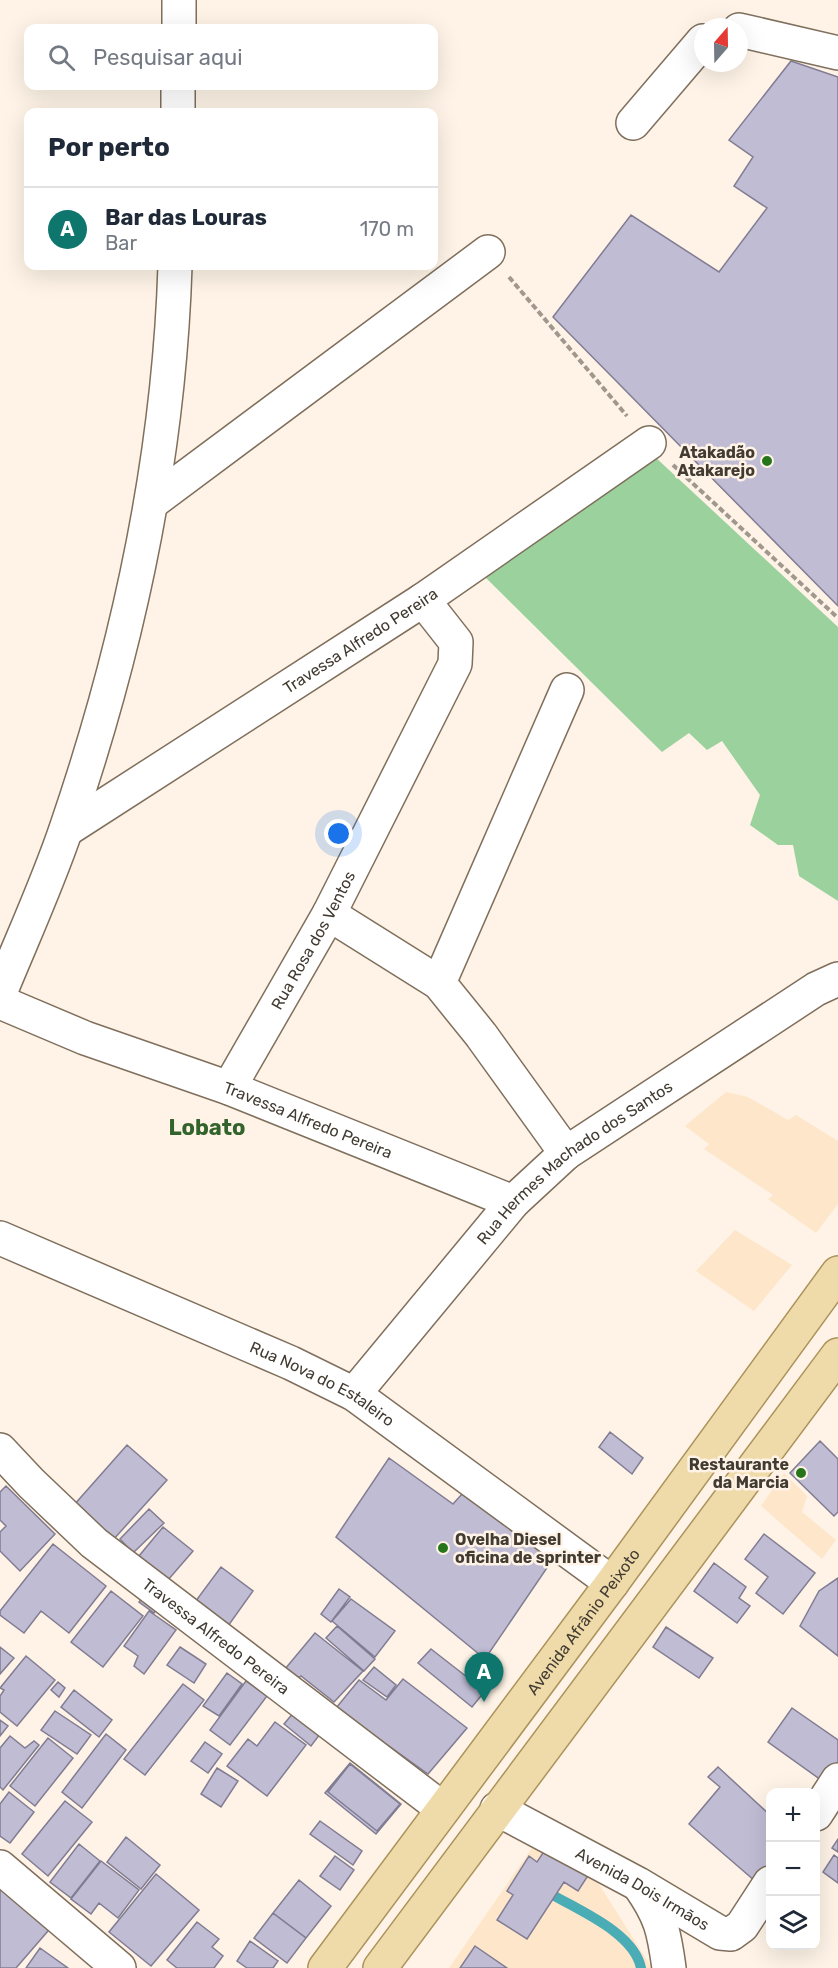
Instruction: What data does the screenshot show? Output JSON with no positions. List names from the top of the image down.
{
  "streets": {
    "main road": ["Avenida Afrânio Peixoto"],
    "street": [
      "Travessa Alfredo Pereira",
      "Rua Rosa dos Ventos",
      "Rua Hermes Machado dos Santos",
      "Rua Nova do Estaleiro",
      "Avenida Dois Irmãos"
    ]
  },
  "crossings": [
    ["Travessa Alfredo Pereira", "Rua Rosa dos Ventos"],
    ["Travessa Alfredo Pereira", "Rua Hermes Machado dos Santos"],
    ["Travessa Alfredo Pereira", "Avenida Afrânio Peixoto"],
    ["Rua Hermes Machado dos Santos", "Rua Nova do Estaleiro"],
    ["Rua Nova do Estaleiro", "Avenida Afrânio Peixoto"]
  ],
  "districts": ["Lobato"],
  "places": ["Atakadão Atakarejo", "Restaurante da Marcia", "Ovelha Diesel oficina de sprinter"],
  "north": "top",
  "page": {
    "search": "Pesquisar aqui",
    "heading": "Por perto",
    "list": [
      {
        "mark": "A",
        "name": "Bar das Louras",
        "note": "Bar",
        "value": "170 m"
      }
    ],
    "pins": "A",
    "map_buttons": ["+", "−"]
  }
}
